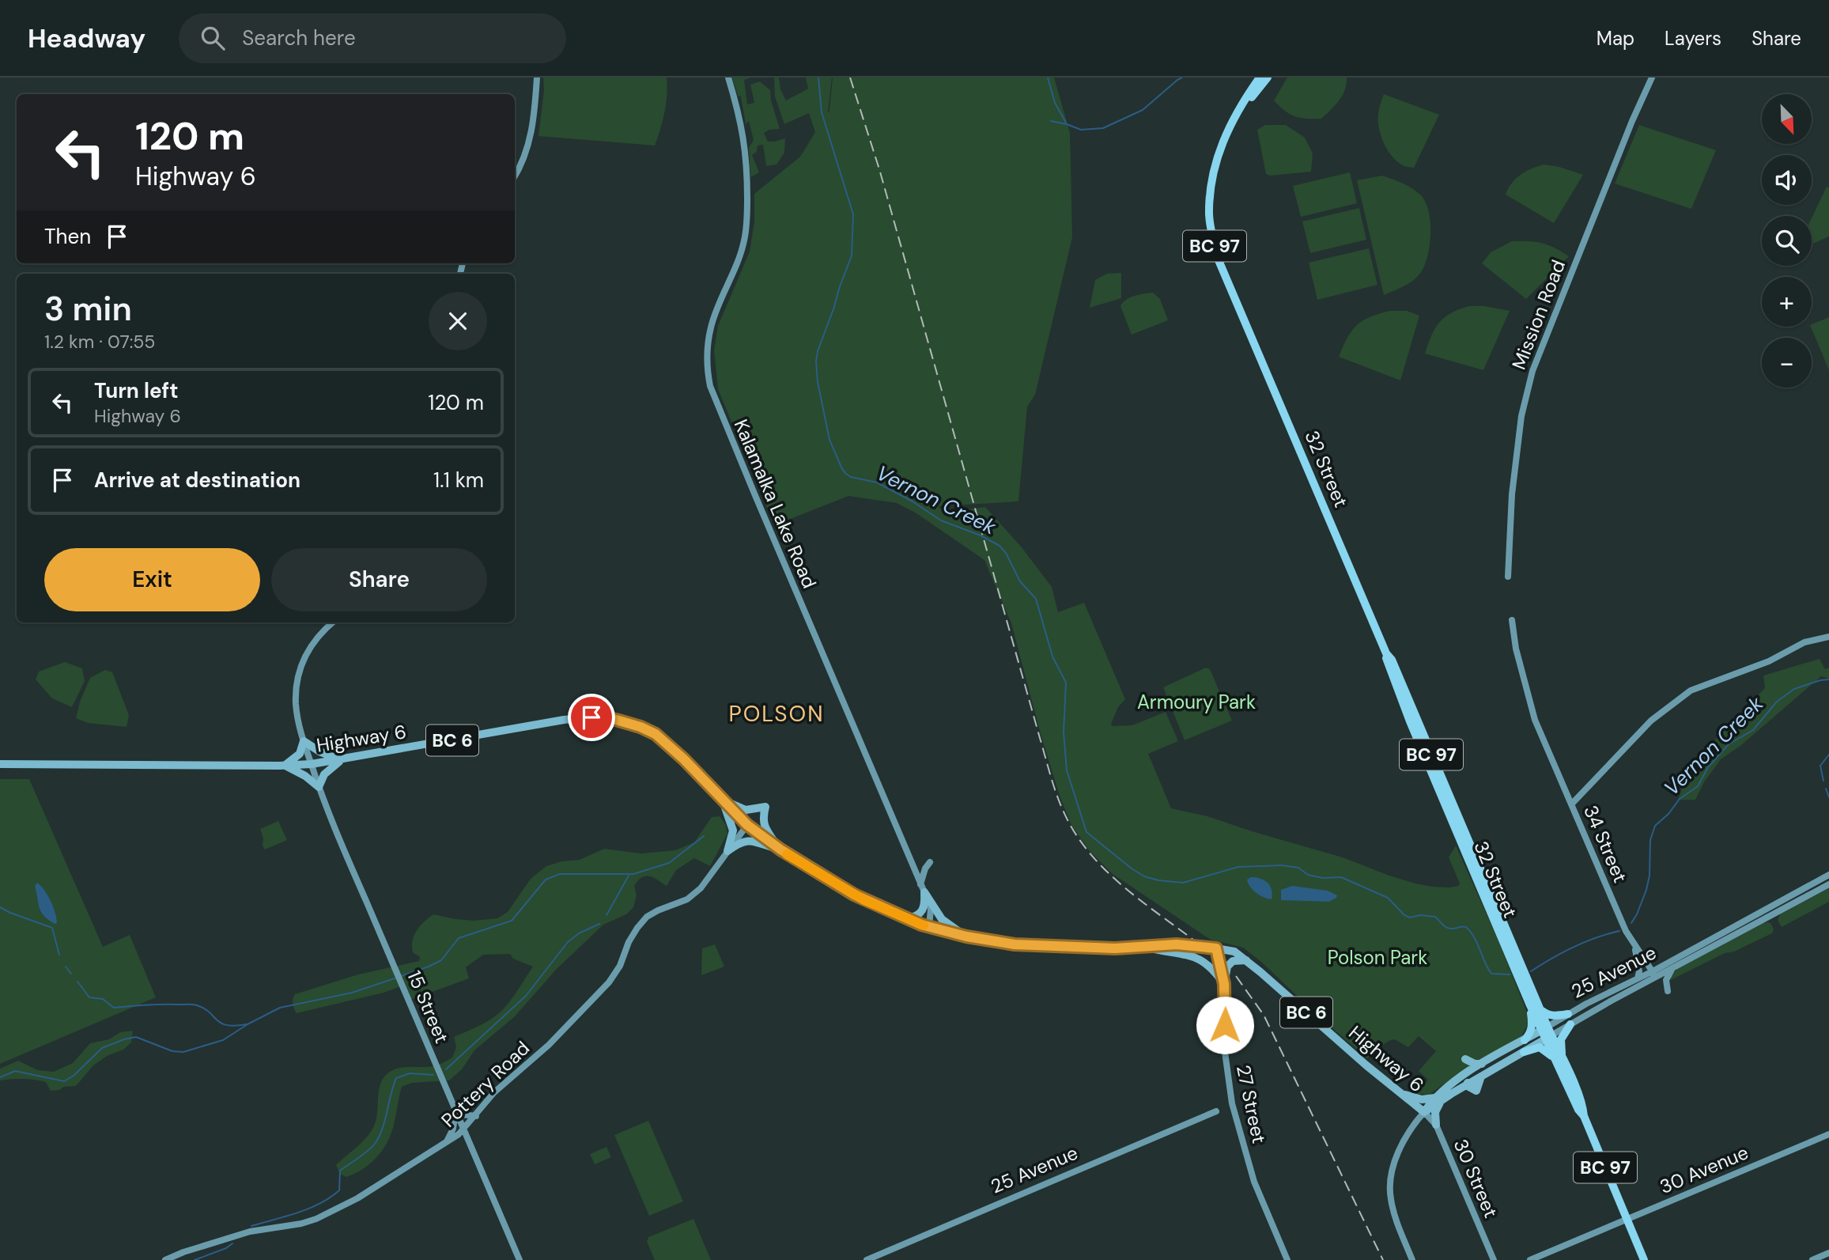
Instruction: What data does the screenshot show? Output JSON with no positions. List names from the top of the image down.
{
  "streets": {
    "highway": ["BC 97", "32 Street"],
    "main road": ["Highway 6", "BC 6", "25 Avenue"],
    "street": [
      "Mission Road",
      "Kalamalka Lake Road",
      "34 Street",
      "15 Street",
      "Pottery Road",
      "27 Street",
      "30 Avenue",
      "30 Street"
    ]
  },
  "crossings": [
    ["BC 97", "32 Street"],
    ["32 Street", "25 Avenue"],
    ["32 Street", "30 Avenue"],
    ["Kalamalka Lake Road", "Highway 6"],
    ["Highway 6", "25 Avenue"],
    ["Highway 6", "15 Street"],
    ["Highway 6", "Pottery Road"],
    ["Highway 6", "27 Street"],
    ["Highway 6", "30 Street"],
    ["34 Street", "25 Avenue"],
    ["25 Avenue", "30 Street"],
    ["15 Street", "Pottery Road"]
  ],
  "districts": ["POLSON"],
  "water": ["Vernon Creek"],
  "parks": ["Armoury Park", "Polson Park"],
  "north": "bottom right",
  "page": {
    "header": "Headway",
    "search": "Search here",
    "nav": ["Map", "Layers", "Share"],
    "map_buttons": ["+", "−"],
    "turn": ["120 m", "Highway 6"],
    "then": "Then",
    "heading": ["3 min", "1.2 km · 07:55"],
    "list": [
      {
        "name": "Turn left",
        "note": "Highway 6",
        "value": "120 m"
      },
      {
        "name": "Arrive at destination",
        "value": "1.1 km"
      }
    ],
    "buttons": ["Exit", "Share"]
  }
}
